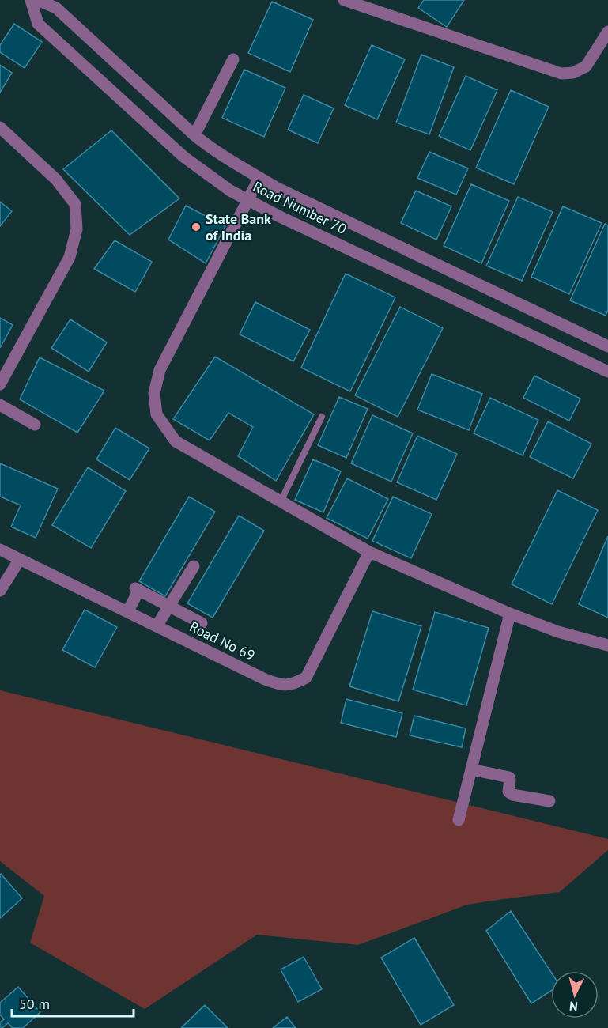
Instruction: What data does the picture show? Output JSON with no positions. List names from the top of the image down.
{
  "streets": {
    "street": ["Road Number 70", "Road No 69"]
  },
  "places": ["State Bank of India"],
  "scale_bar": "50 m",
  "north": "bottom"
}
